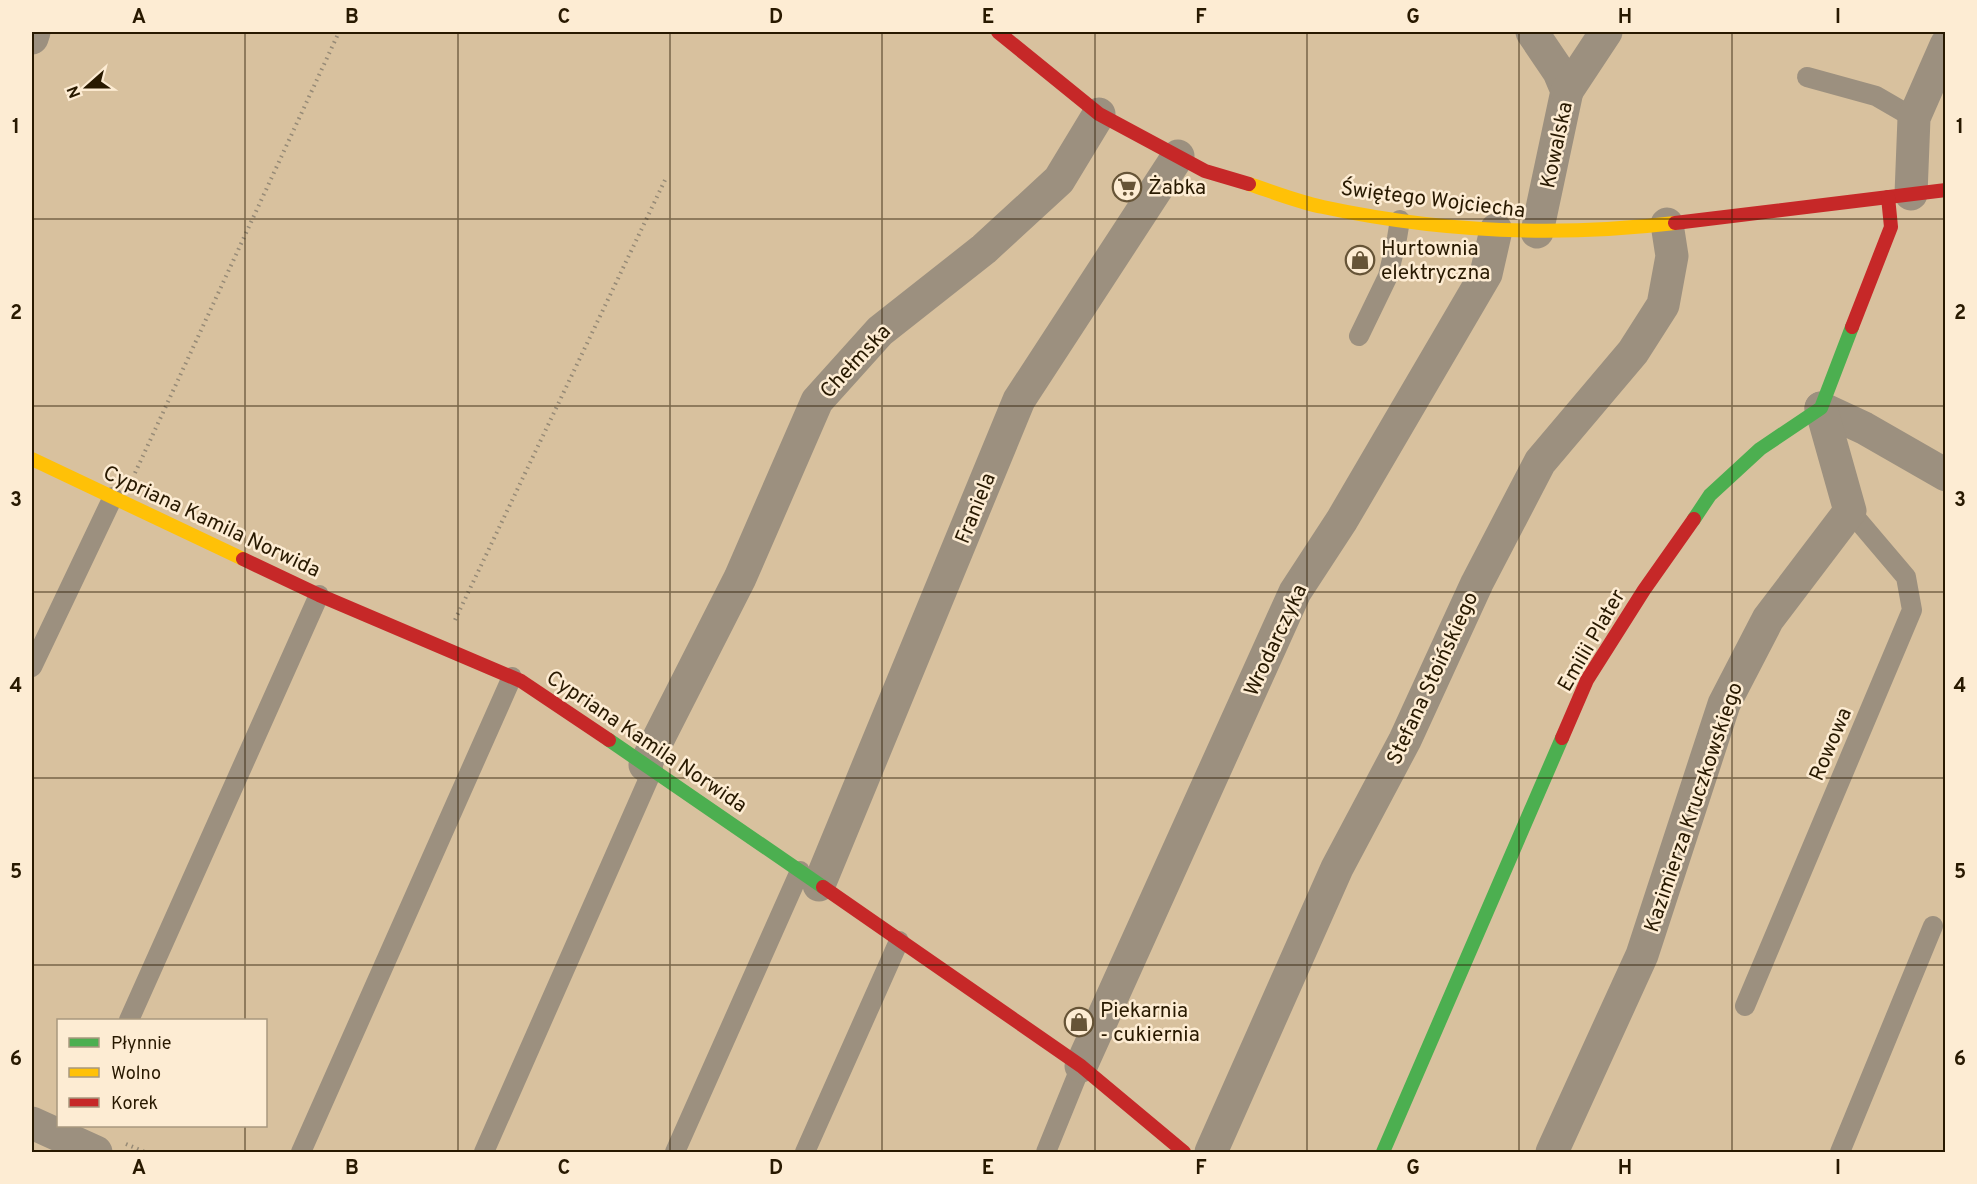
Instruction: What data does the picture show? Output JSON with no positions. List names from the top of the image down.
{
  "streets": {
    "street": [
      "Kowalska",
      "Świętego Wojciecha",
      "Chełmska",
      "Franiela",
      "Cypriana Kamila Norwida",
      "Wrodarczyka",
      "Emilii Plater",
      "Stefana Stoińskiego",
      "Kazimierza Kruczkowskiego"
    ],
    "lane": ["Rowowa"]
  },
  "crossings": [
    ["Kowalska", "Świętego Wojciecha"],
    ["Świętego Wojciecha", "Chełmska"],
    ["Świętego Wojciecha", "Franiela"],
    ["Świętego Wojciecha", "Wrodarczyka"],
    ["Świętego Wojciecha", "Stefana Stoińskiego"],
    ["Chełmska", "Cypriana Kamila Norwida"],
    ["Franiela", "Cypriana Kamila Norwida"],
    ["Cypriana Kamila Norwida", "Wrodarczyka"],
    ["Rowowa", "Kazimierza Kruczkowskiego"]
  ],
  "places": {
    "supermarket": ["Żabka"],
    "shop": ["Hurtownia elektryczna", "Piekarnia - cukiernia"]
  },
  "legend": ["Płynnie", "Wolno", "Korek"],
  "north": "left",
  "grid": {
    "columns": [
      "A",
      "B",
      "C",
      "D",
      "E",
      "F",
      "G",
      "H",
      "I"
    ],
    "rows": [
      "1",
      "2",
      "3",
      "4",
      "5",
      "6"
    ]
  }
}
